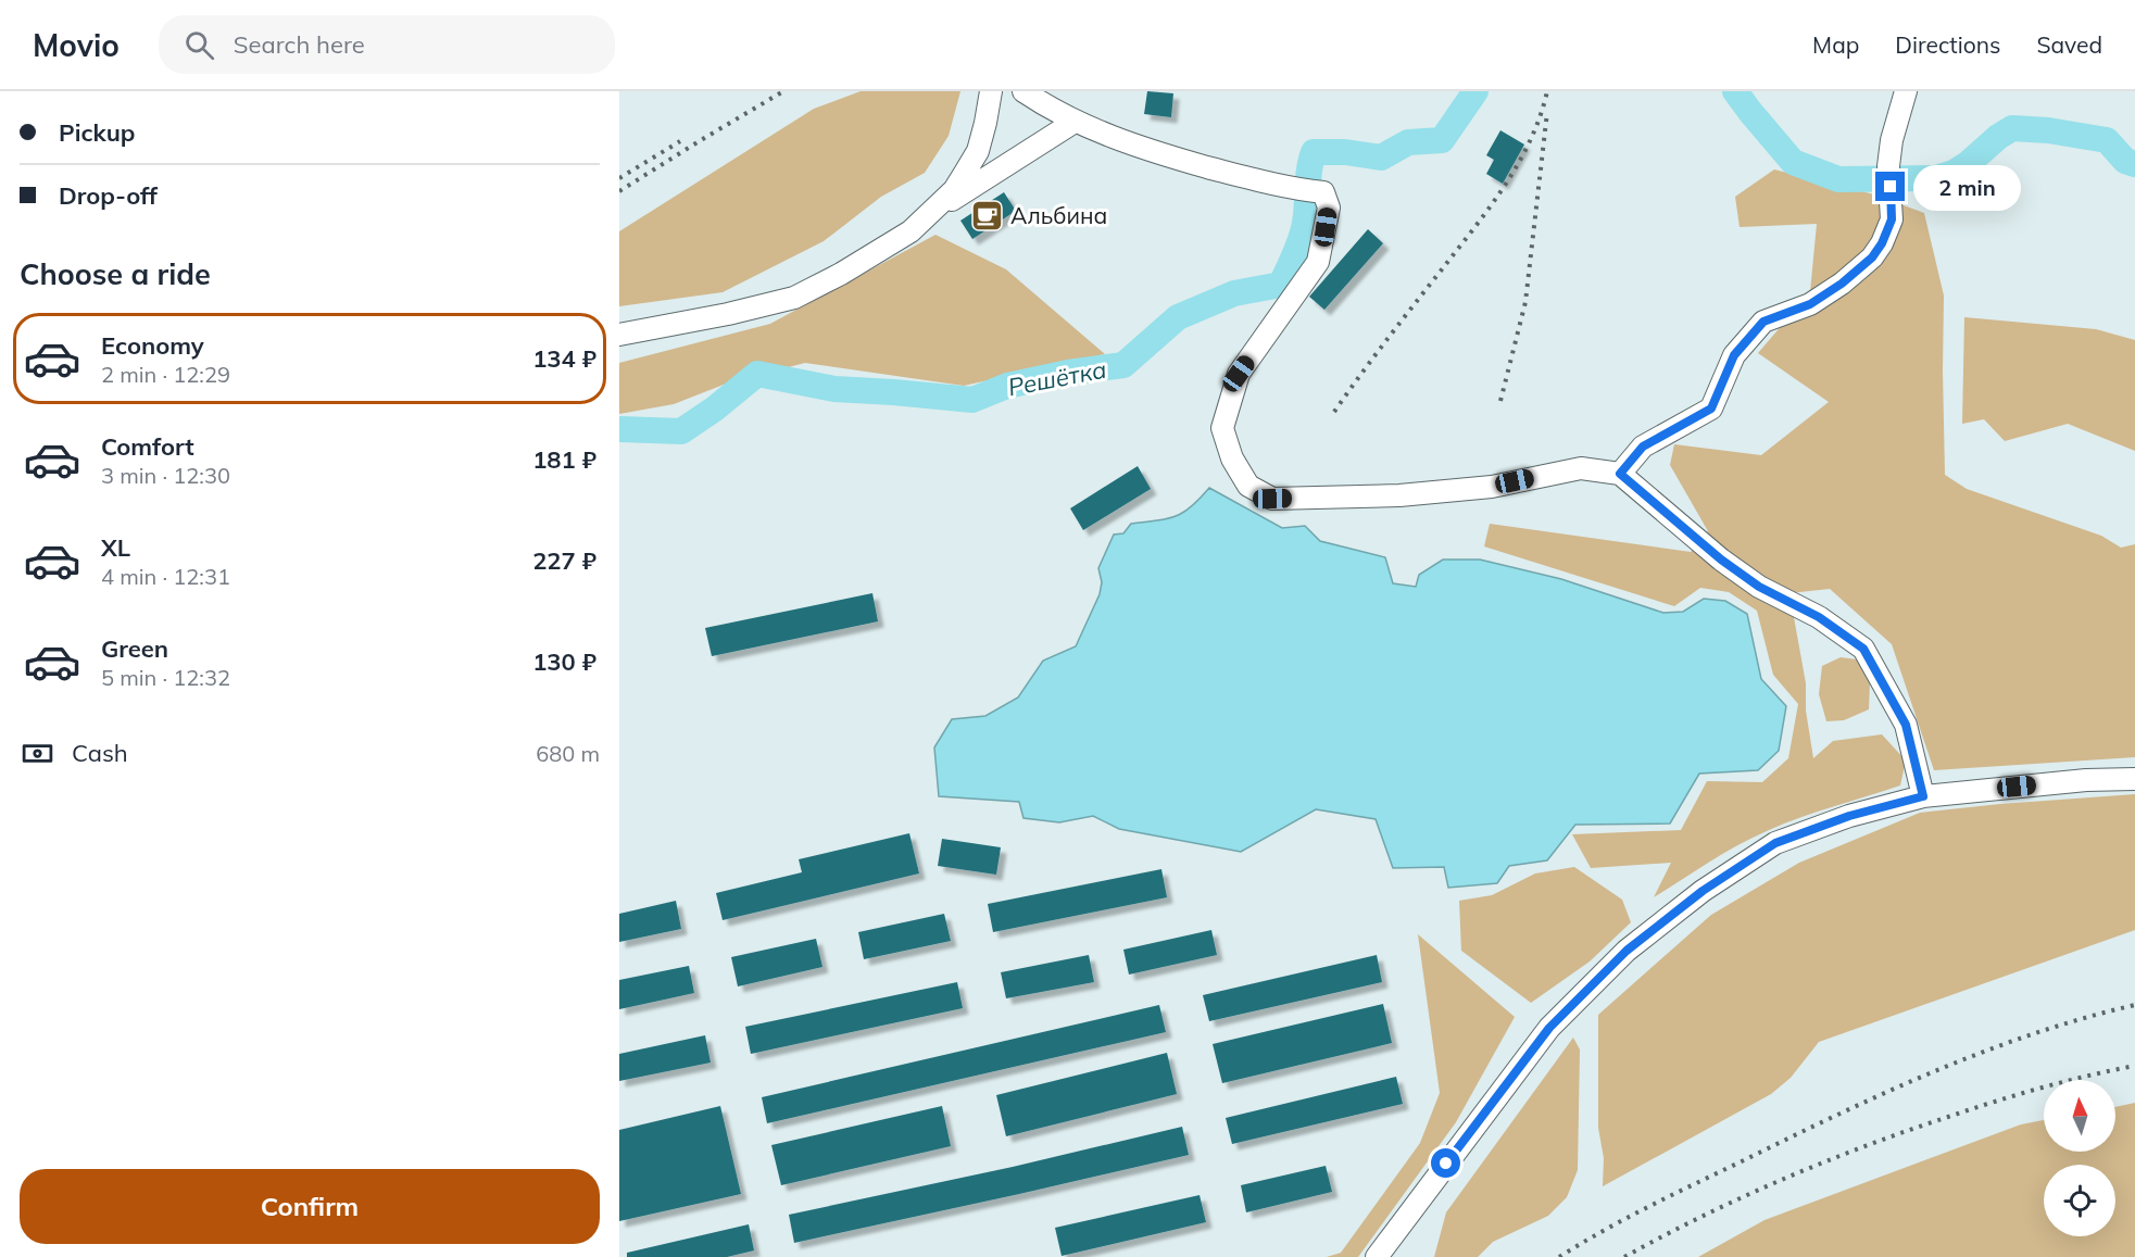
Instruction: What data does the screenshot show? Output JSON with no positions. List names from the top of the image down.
{
  "water": ["Решётка"],
  "places": {
    "cafe": ["Альбина"]
  },
  "north": "top",
  "page": {
    "header": "Movio",
    "search": "Search here",
    "nav": ["Map", "Directions", "Saved"],
    "banner": ["Pickup", "Drop-off"],
    "bubble": "2 min",
    "heading": "Choose a ride",
    "list": [
      {
        "name": "Economy",
        "note": "2 min · 12:29",
        "value": "134 ₽"
      },
      {
        "name": "Comfort",
        "note": "3 min · 12:30",
        "value": "181 ₽"
      },
      {
        "name": "XL",
        "note": "4 min · 12:31",
        "value": "227 ₽"
      },
      {
        "name": "Green",
        "note": "5 min · 12:32",
        "value": "130 ₽"
      }
    ],
    "pay": ["Cash", "680 m"],
    "buttons": "Confirm"
  }
}
